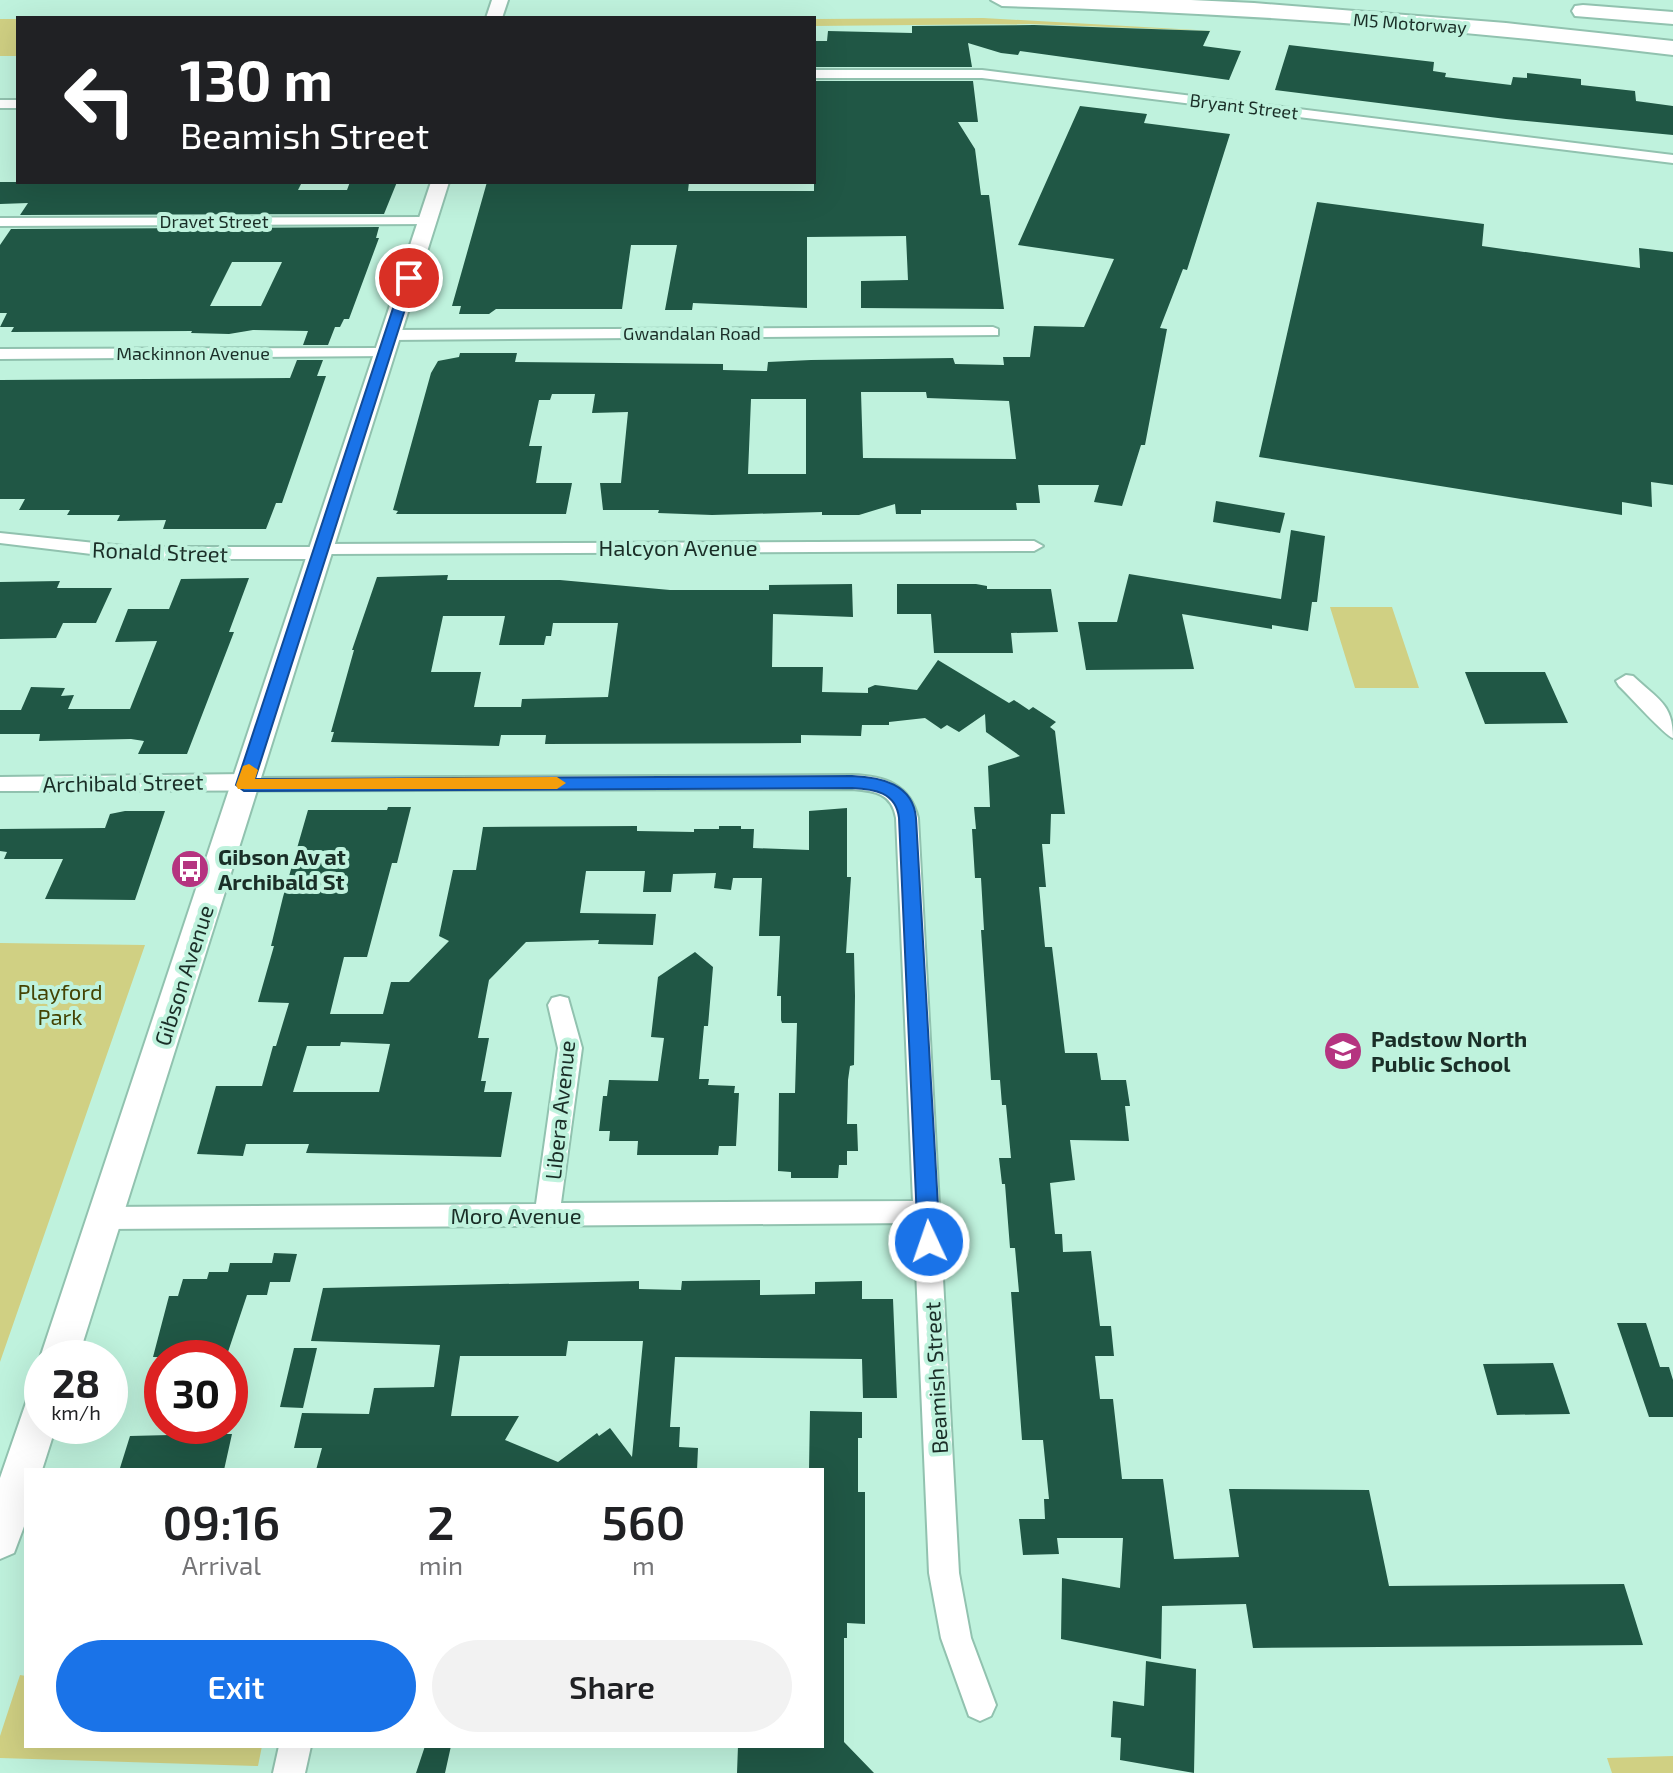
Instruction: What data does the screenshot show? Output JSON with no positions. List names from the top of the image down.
{
  "streets": {
    "highway": ["M5 Motorway"],
    "main road": ["Gibson Avenue"],
    "street": [
      "Bryant Street",
      "Dravet Street",
      "Gwandalan Road",
      "Mackinnon Avenue",
      "Halcyon Avenue",
      "Ronald Street",
      "Archibald Street",
      "Libera Avenue",
      "Moro Avenue",
      "Beamish Street"
    ]
  },
  "crossings": [
    ["Dravet Street", "Gibson Avenue"],
    ["Gwandalan Road", "Mackinnon Avenue"],
    ["Gwandalan Road", "Gibson Avenue"],
    ["Mackinnon Avenue", "Gibson Avenue"],
    ["Halcyon Avenue", "Ronald Street"],
    ["Halcyon Avenue", "Gibson Avenue"],
    ["Ronald Street", "Gibson Avenue"],
    ["Archibald Street", "Gibson Avenue"],
    ["Archibald Street", "Beamish Street"],
    ["Gibson Avenue", "Moro Avenue"],
    ["Gibson Avenue", "Beamish Street"],
    ["Libera Avenue", "Moro Avenue"],
    ["Moro Avenue", "Beamish Street"]
  ],
  "parks": ["Playford Park"],
  "places": {
    "bus stop": ["Gibson Av at Archibald St"],
    "school or university": ["Padstow North Public School"]
  },
  "page": {
    "turn": ["130 m", "Beamish Street"],
    "speed": "28 km/h",
    "limit": "30",
    "eta": [
      "09:16",
      "Arrival",
      "2",
      "min",
      "560",
      "m"
    ],
    "buttons": ["Exit", "Share"]
  }
}
